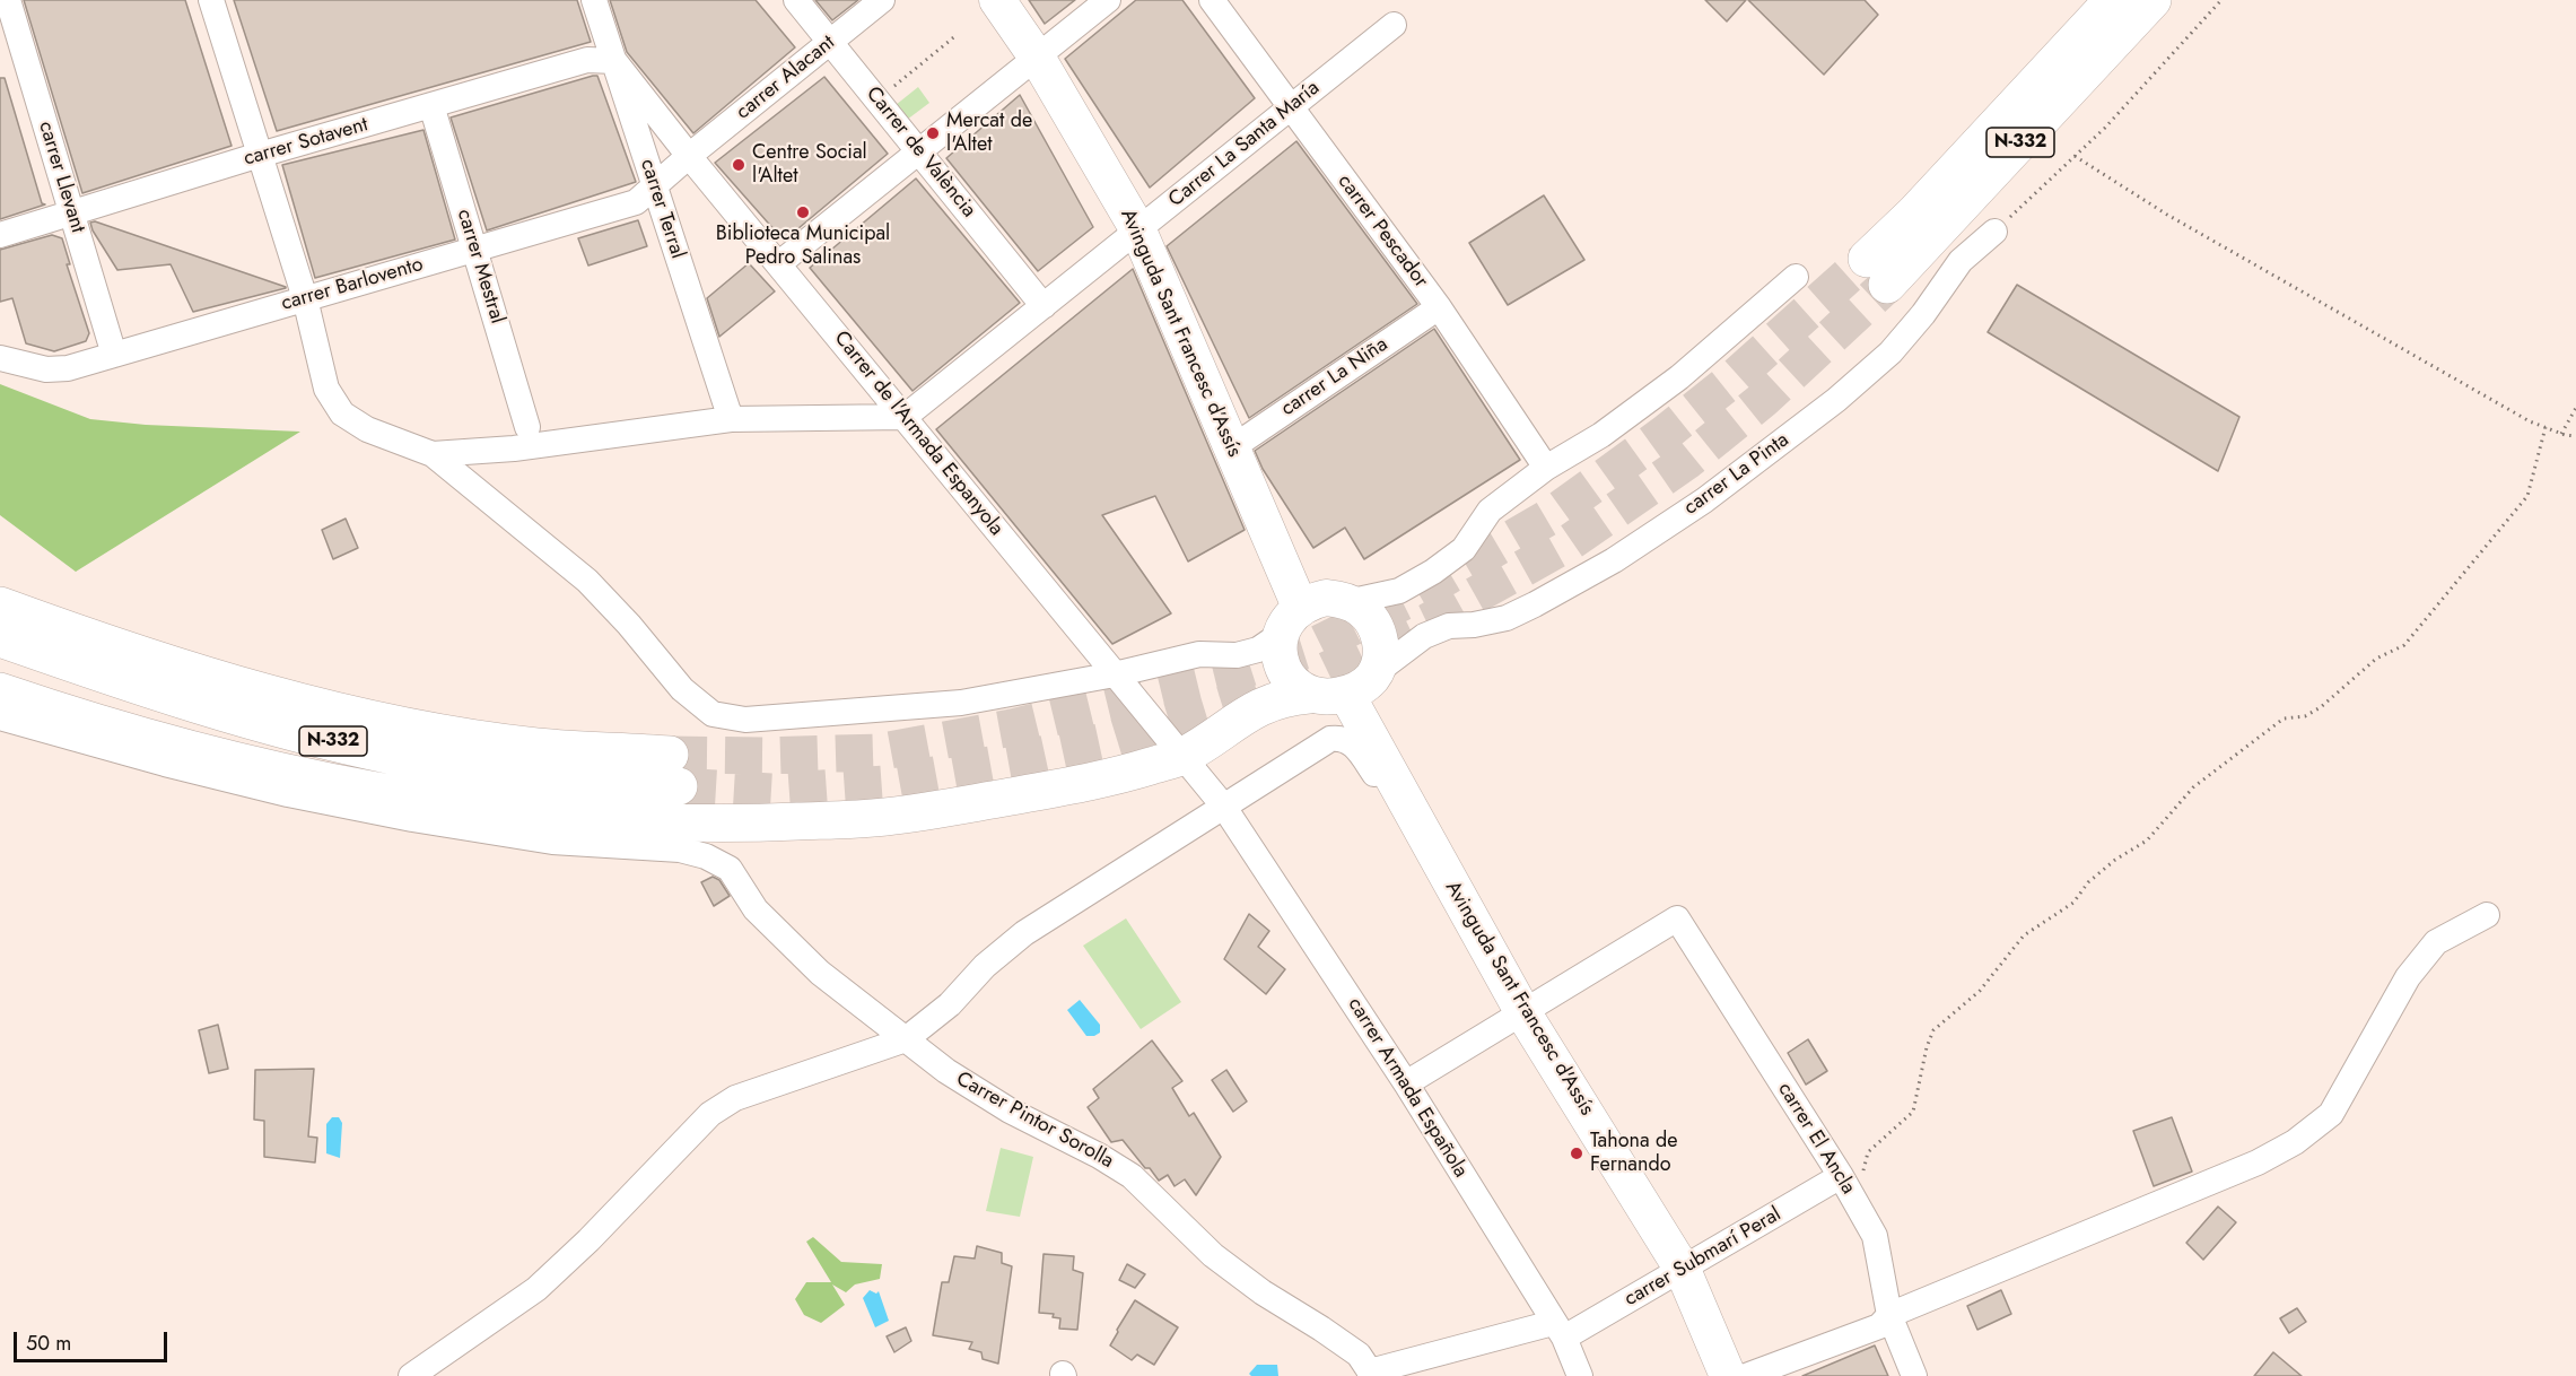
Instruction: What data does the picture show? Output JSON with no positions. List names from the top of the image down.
{
  "streets": {
    "highway": ["N-332"],
    "main road": ["Avinguda Sant Francesc d’Assís", "Avinguda Sant Francesc d'Assís"],
    "street": [
      "carrer Alacant",
      "carrer Sotavent",
      "Carrer La Santa María",
      "Carrer de València",
      "carrer Llevant",
      "carrer Terral",
      "carrer Pescador",
      "carrer Mestral",
      "carrer Barlovento",
      "carrer La Niña",
      "Carrer de l'Armada Espanyola",
      "carrer La Pinta",
      "carrer Armada Española",
      "Carrer Pintor Sorolla",
      "carrer El Ancla",
      "carrer Submarí Peral"
    ]
  },
  "crossings": [
    ["carrer Alacant", "Carrer de València"],
    ["carrer Alacant", "carrer Barlovento"],
    ["carrer Alacant", "Carrer de l'Armada Espanyola"],
    ["carrer Sotavent", "carrer Llevant"],
    ["carrer Sotavent", "carrer Terral"],
    ["carrer Sotavent", "carrer Mestral"],
    ["carrer Sotavent", "Carrer de l'Armada Espanyola"],
    ["N-332", "carrer La Pinta"],
    ["Carrer La Santa María", "Carrer de València"],
    ["Carrer La Santa María", "carrer Pescador"],
    ["Carrer La Santa María", "Avinguda Sant Francesc d’Assís"],
    ["Carrer La Santa María", "Carrer de l'Armada Espanyola"],
    ["carrer Llevant", "carrer Barlovento"],
    ["carrer Terral", "carrer Barlovento"],
    ["carrer Terral", "Carrer de l'Armada Espanyola"],
    ["carrer Pescador", "carrer La Niña"],
    ["carrer Mestral", "carrer Barlovento"],
    ["carrer Barlovento", "Carrer de l'Armada Espanyola"],
    ["Avinguda Sant Francesc d’Assís", "carrer La Niña"],
    ["Avinguda Sant Francesc d’Assís", "carrer La Pinta"],
    ["Avinguda Sant Francesc d’Assís", "Avinguda Sant Francesc d'Assís"],
    ["Carrer de l'Armada Espanyola", "carrer Armada Española"],
    ["carrer La Pinta", "Avinguda Sant Francesc d'Assís"],
    ["Avinguda Sant Francesc d'Assís", "carrer El Ancla"],
    ["Avinguda Sant Francesc d'Assís", "carrer Submarí Peral"],
    ["carrer Armada Española", "carrer Submarí Peral"],
    ["carrer El Ancla", "carrer Submarí Peral"]
  ],
  "places": [
    "Mercat de l'Altet",
    "Centre Social l'Altet",
    "Biblioteca Municipal Pedro Salinas",
    "Tahona de Fernando"
  ],
  "scale_bar": "50 m"
}
